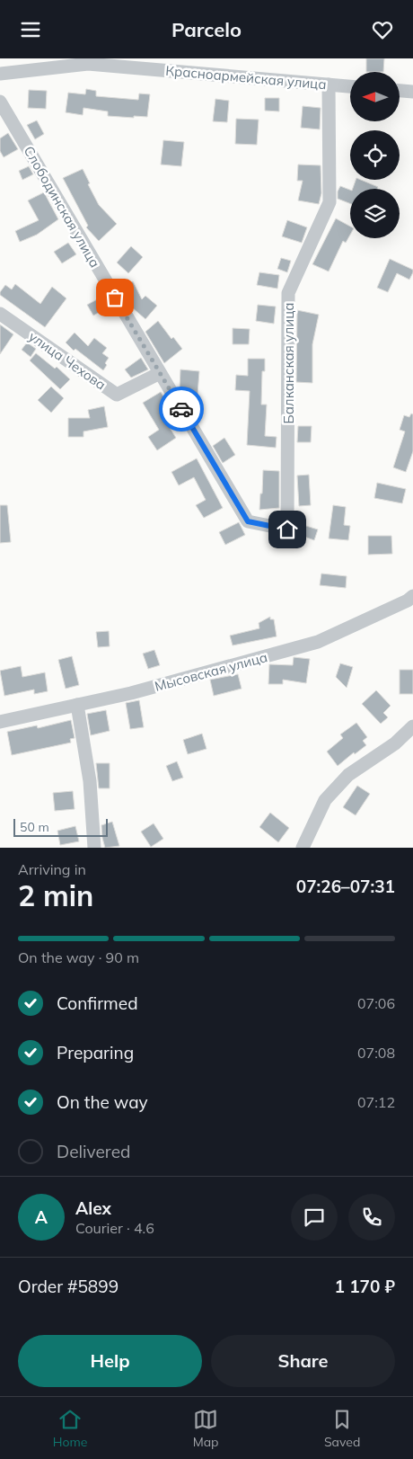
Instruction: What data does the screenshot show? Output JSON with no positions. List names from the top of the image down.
{
  "streets": {
    "street": [
      "Красноармейская улица",
      "Слободинская улица",
      "улица Чехова",
      "Балканская улица",
      "Мысовская улица"
    ]
  },
  "crossings": [
    ["Красноармейская улица", "Балканская улица"],
    ["Слободинская улица", "улица Чехова"],
    ["Слободинская улица", "Балканская улица"]
  ],
  "scale_bar": "50 m",
  "north": "left",
  "page": {
    "header": "Parcelo",
    "scale": "50 m",
    "heading": ["2 min", "Arriving in", "07:26–07:31"],
    "panel": [
      "Alex",
      "Courier · 4.6",
      "Order #5899",
      "1 170 ₽"
    ],
    "bar": "On the way · 90 m",
    "list": [
      ["Confirmed", "07:06"],
      ["Preparing", "07:08"],
      ["On the way", "07:12"],
      "Delivered"
    ],
    "round": "A",
    "buttons": ["Help", "Share"],
    "tabs": ["Home", "Map", "Saved"]
  }
}
